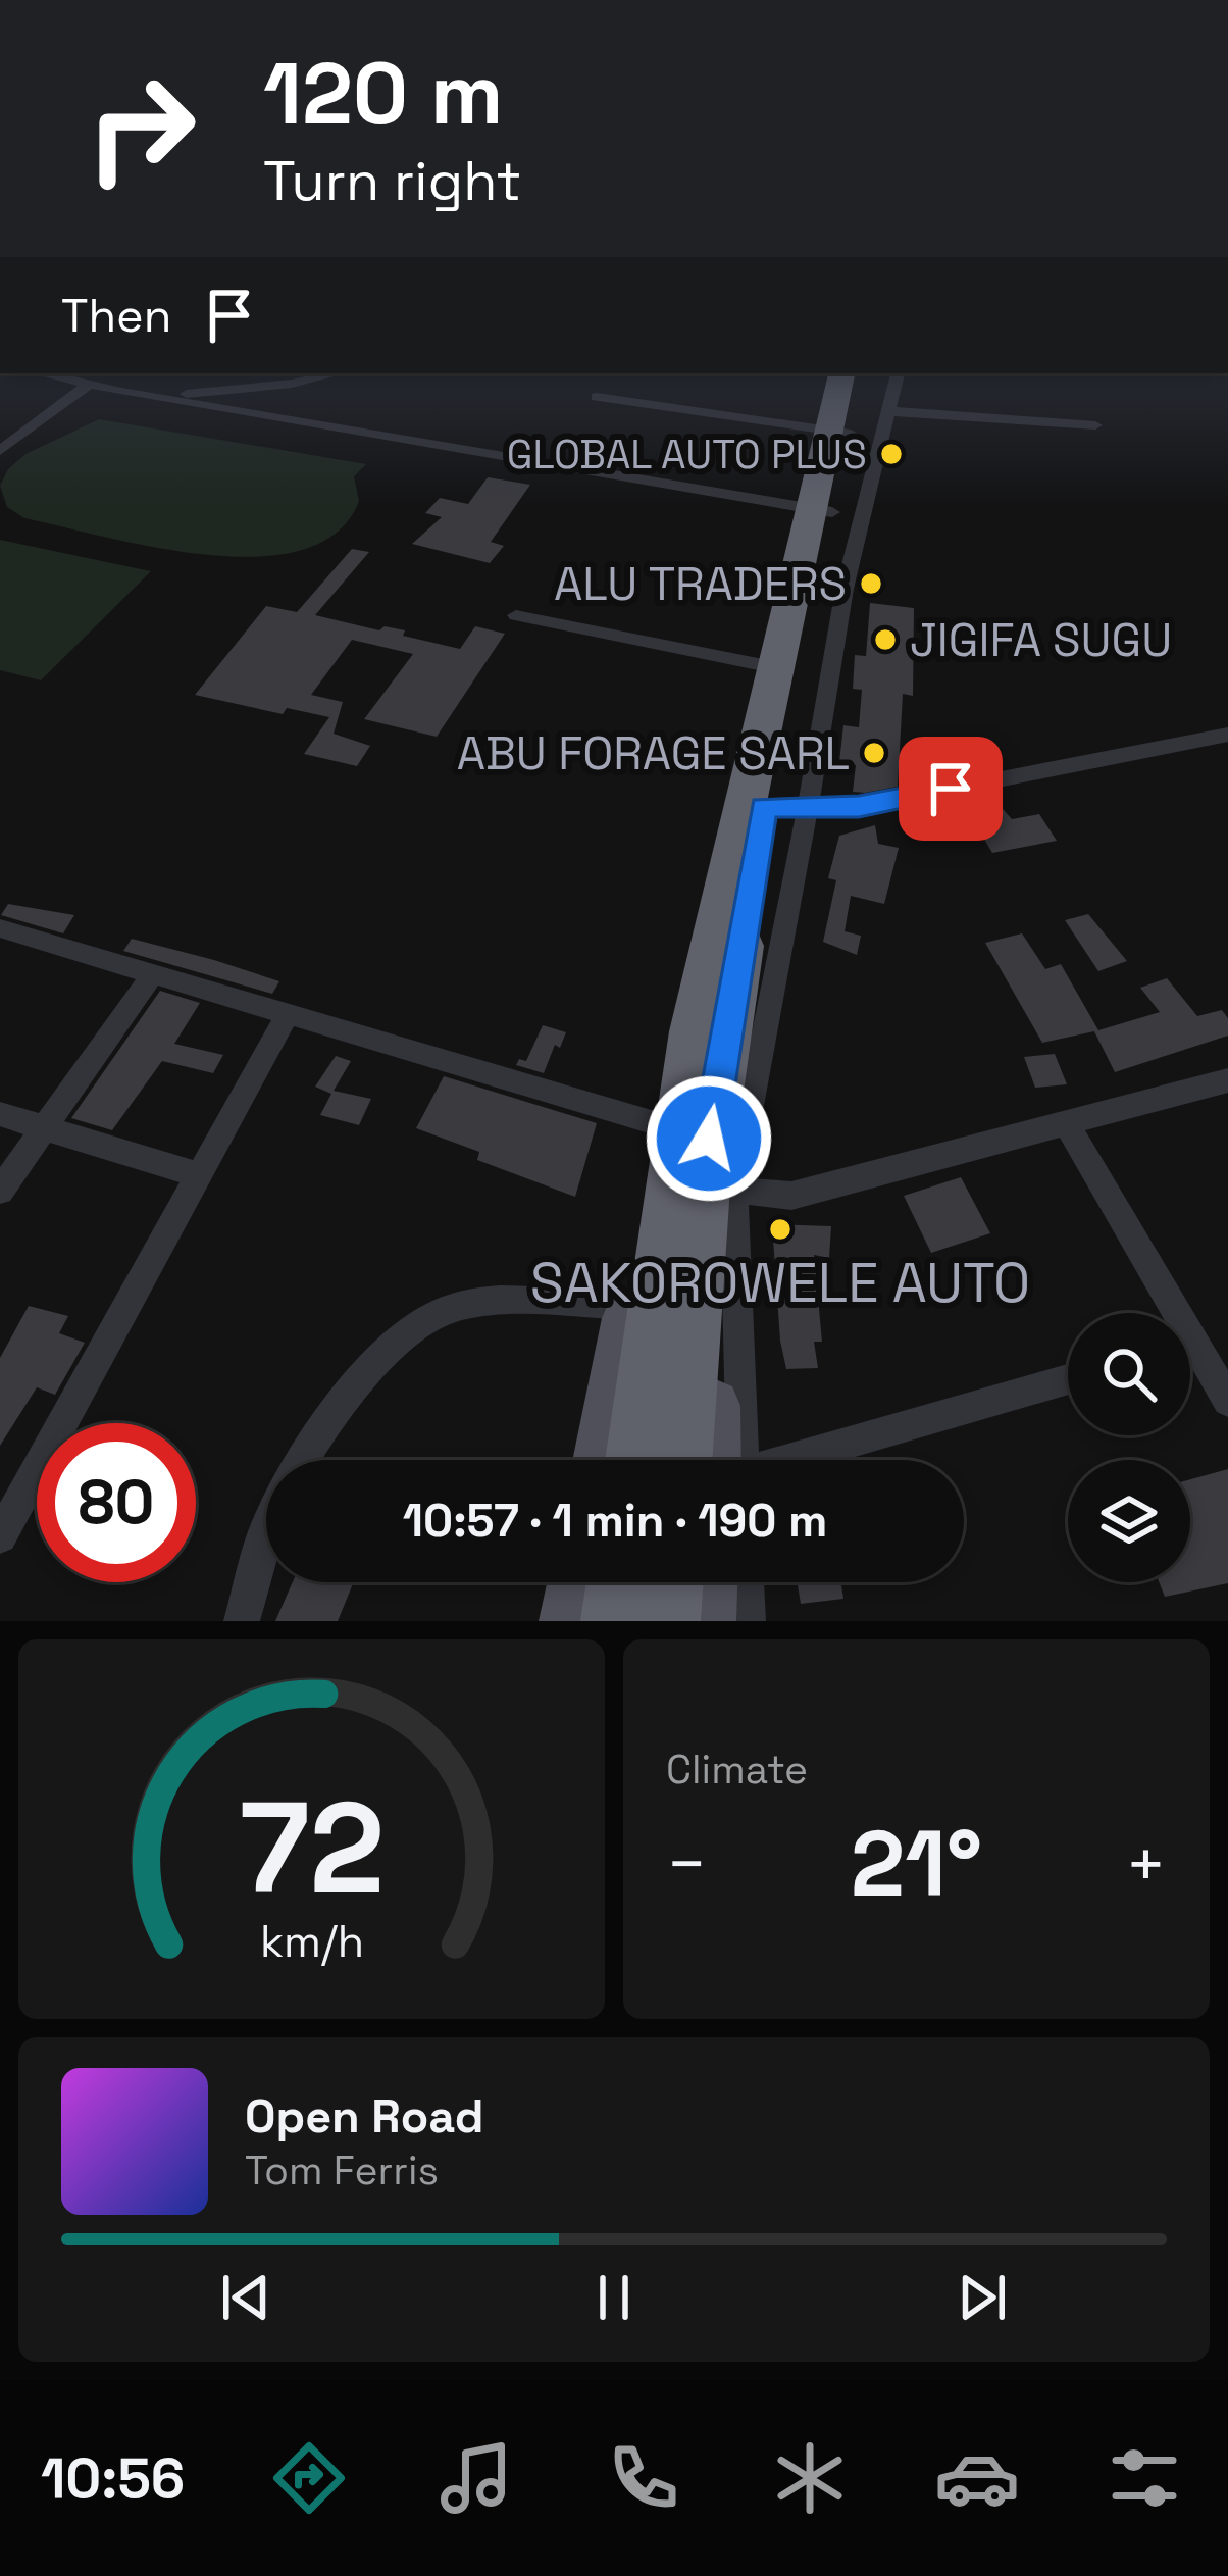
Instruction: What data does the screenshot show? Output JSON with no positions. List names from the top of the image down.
{
  "places": [
    "GLOBAL AUTO PLUS",
    "ALU TRADERS",
    "JIGIFA SUGU",
    "ABU FORAGE SARL",
    "SAKOROWELE AUTO"
  ],
  "page": {
    "turn": ["120 m", "Turn right"],
    "then": "Then",
    "limit": "80",
    "trip": "10:57 · 1 min · 190 m",
    "tile": "Climate",
    "heat": ["−", "21°", "+"],
    "song": ["Open Road", "Tom Ferris"],
    "tabs": "10:56",
    "gauge": ["72", "km/h"]
  }
}
